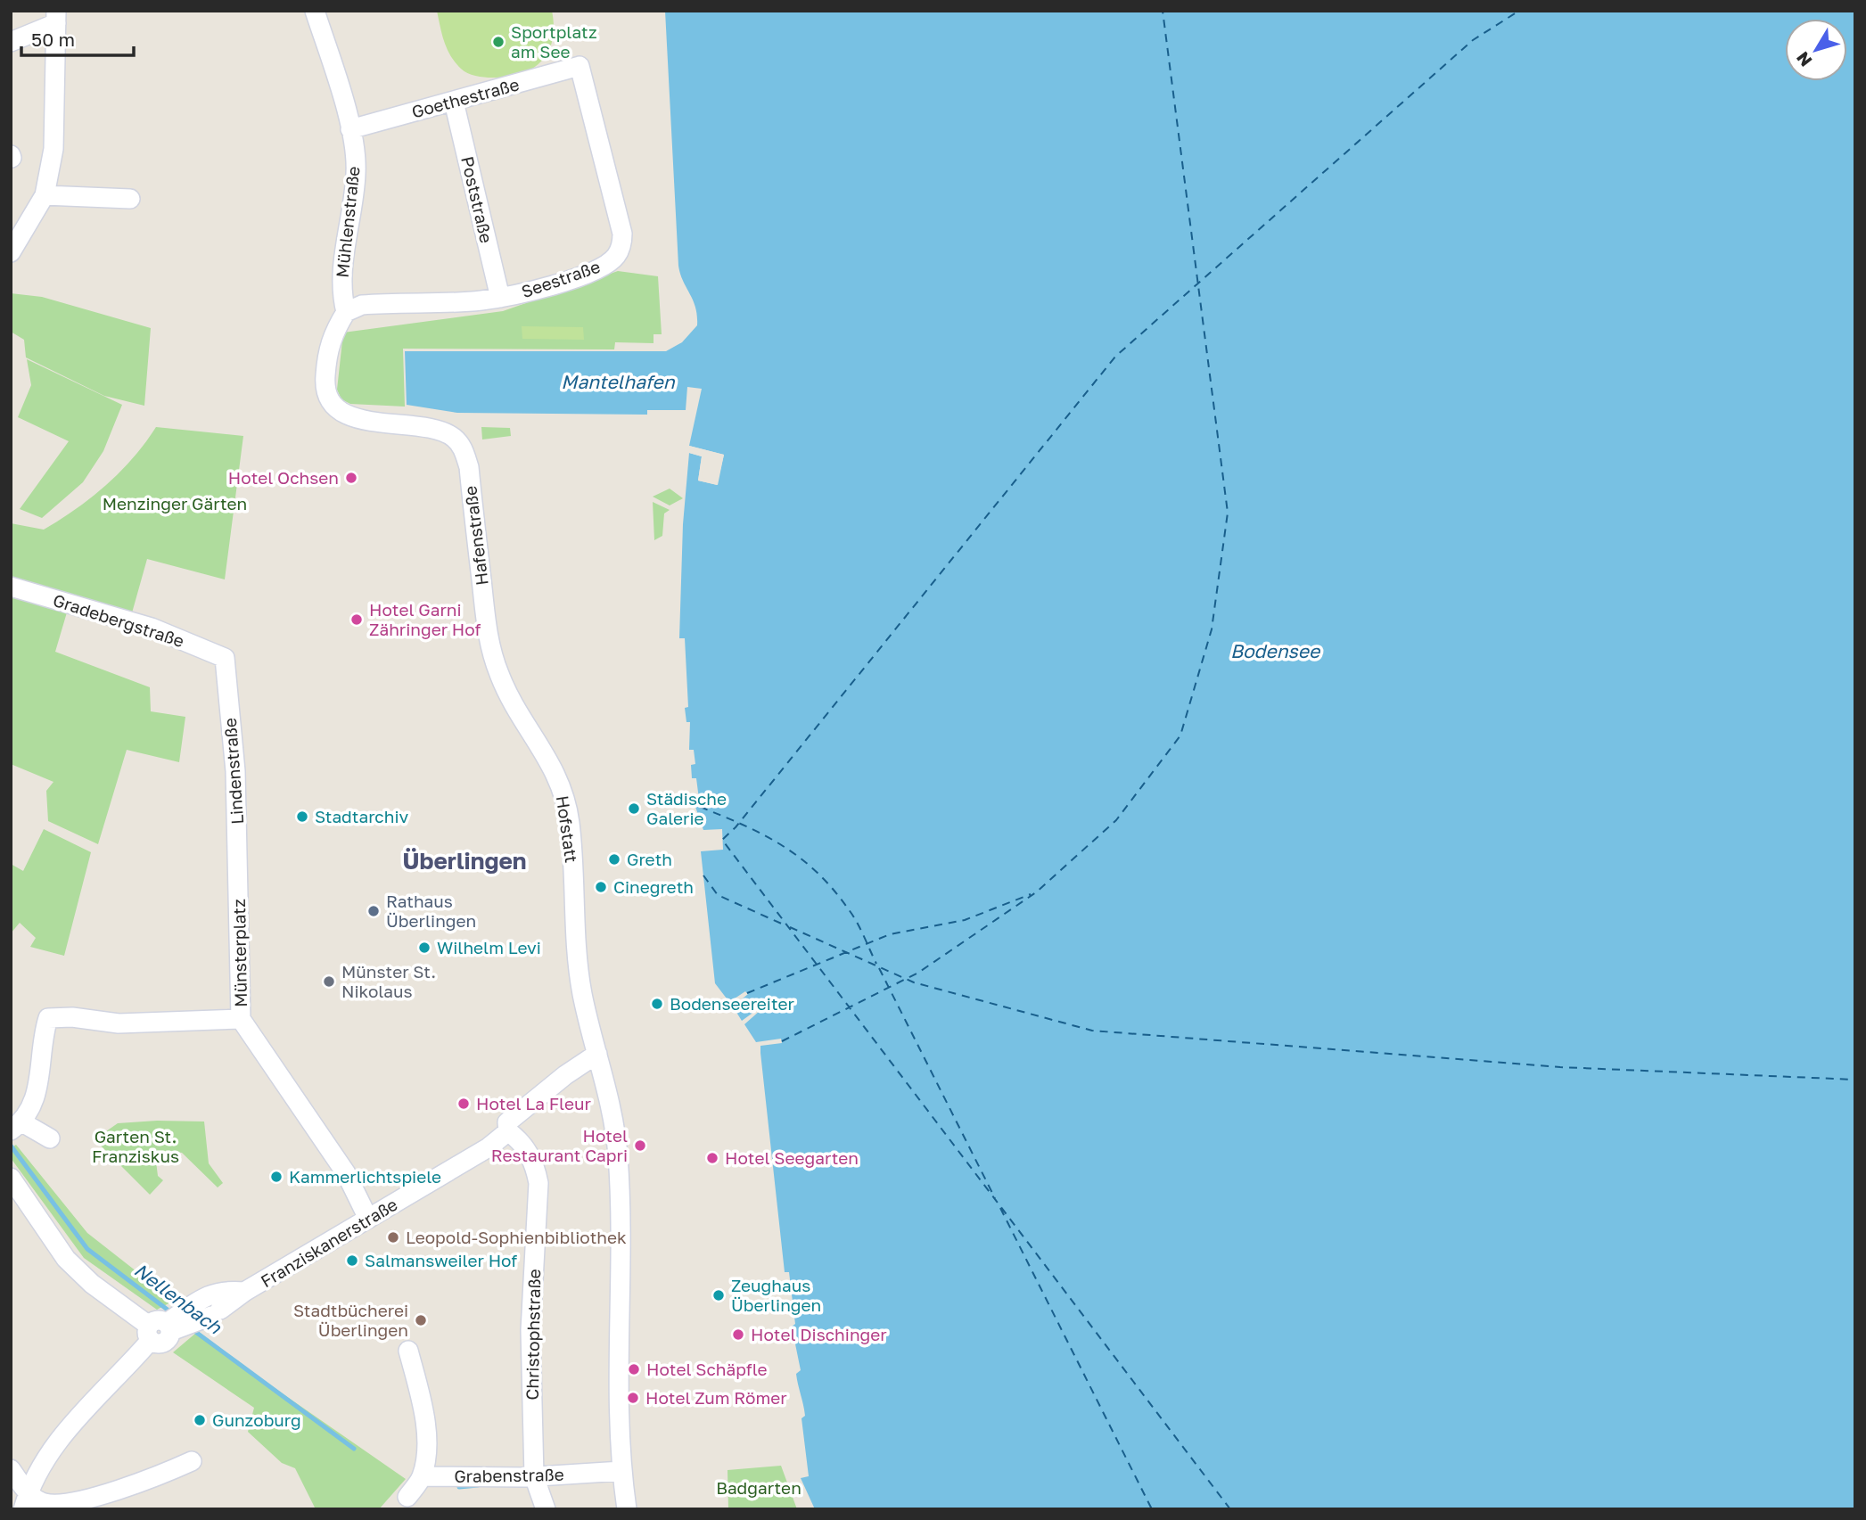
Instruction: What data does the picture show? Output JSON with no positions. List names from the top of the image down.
{
  "streets": {
    "street": [
      "Goethestraße",
      "Poststraße",
      "Mühlenstraße",
      "Seestraße",
      "Hafenstraße",
      "Gradebergstraße",
      "Lindenstraße",
      "Hofstatt",
      "Münsterplatz",
      "Franziskanerstraße",
      "Christophstraße",
      "Grabenstraße"
    ]
  },
  "crossings": [
    ["Goethestraße", "Poststraße"],
    ["Goethestraße", "Mühlenstraße"],
    ["Goethestraße", "Seestraße"],
    ["Poststraße", "Seestraße"],
    ["Mühlenstraße", "Seestraße"],
    ["Mühlenstraße", "Hafenstraße"],
    ["Seestraße", "Hafenstraße"],
    ["Hafenstraße", "Hofstatt"],
    ["Gradebergstraße", "Lindenstraße"],
    ["Lindenstraße", "Münsterplatz"],
    ["Hofstatt", "Franziskanerstraße"],
    ["Hofstatt", "Grabenstraße"],
    ["Münsterplatz", "Franziskanerstraße"],
    ["Franziskanerstraße", "Christophstraße"],
    ["Christophstraße", "Grabenstraße"]
  ],
  "districts": ["Überlingen"],
  "water": ["Mantelhafen", "Bodensee", "Nellenbach"],
  "parks": ["Menzinger Gärten", "Garten St. Franziskus", "Badgarten"],
  "places": [
    "Sportplatz am See",
    "Hotel Ochsen",
    "Hotel Garni Zähringer Hof",
    "Städische Galerie",
    "Stadtarchiv",
    "Greth",
    "Cinegreth",
    "Rathaus Überlingen",
    "Wilhelm Levi",
    "Münster St. Nikolaus",
    "Bodenseereiter",
    "Hotel La Fleur",
    "Hotel Restaurant Capri",
    "Hotel Seegarten",
    "Kammerlichtspiele",
    "Leopold-Sophienbibliothek",
    "Salmansweiler Hof",
    "Zeughaus Überlingen",
    "Stadtbücherei Überlingen",
    "Hotel Dischinger",
    "Hotel Schäpfle",
    "Hotel Zum Römer",
    "Gunzoburg"
  ],
  "scale_bar": "50 m",
  "north": "bottom left"
}
